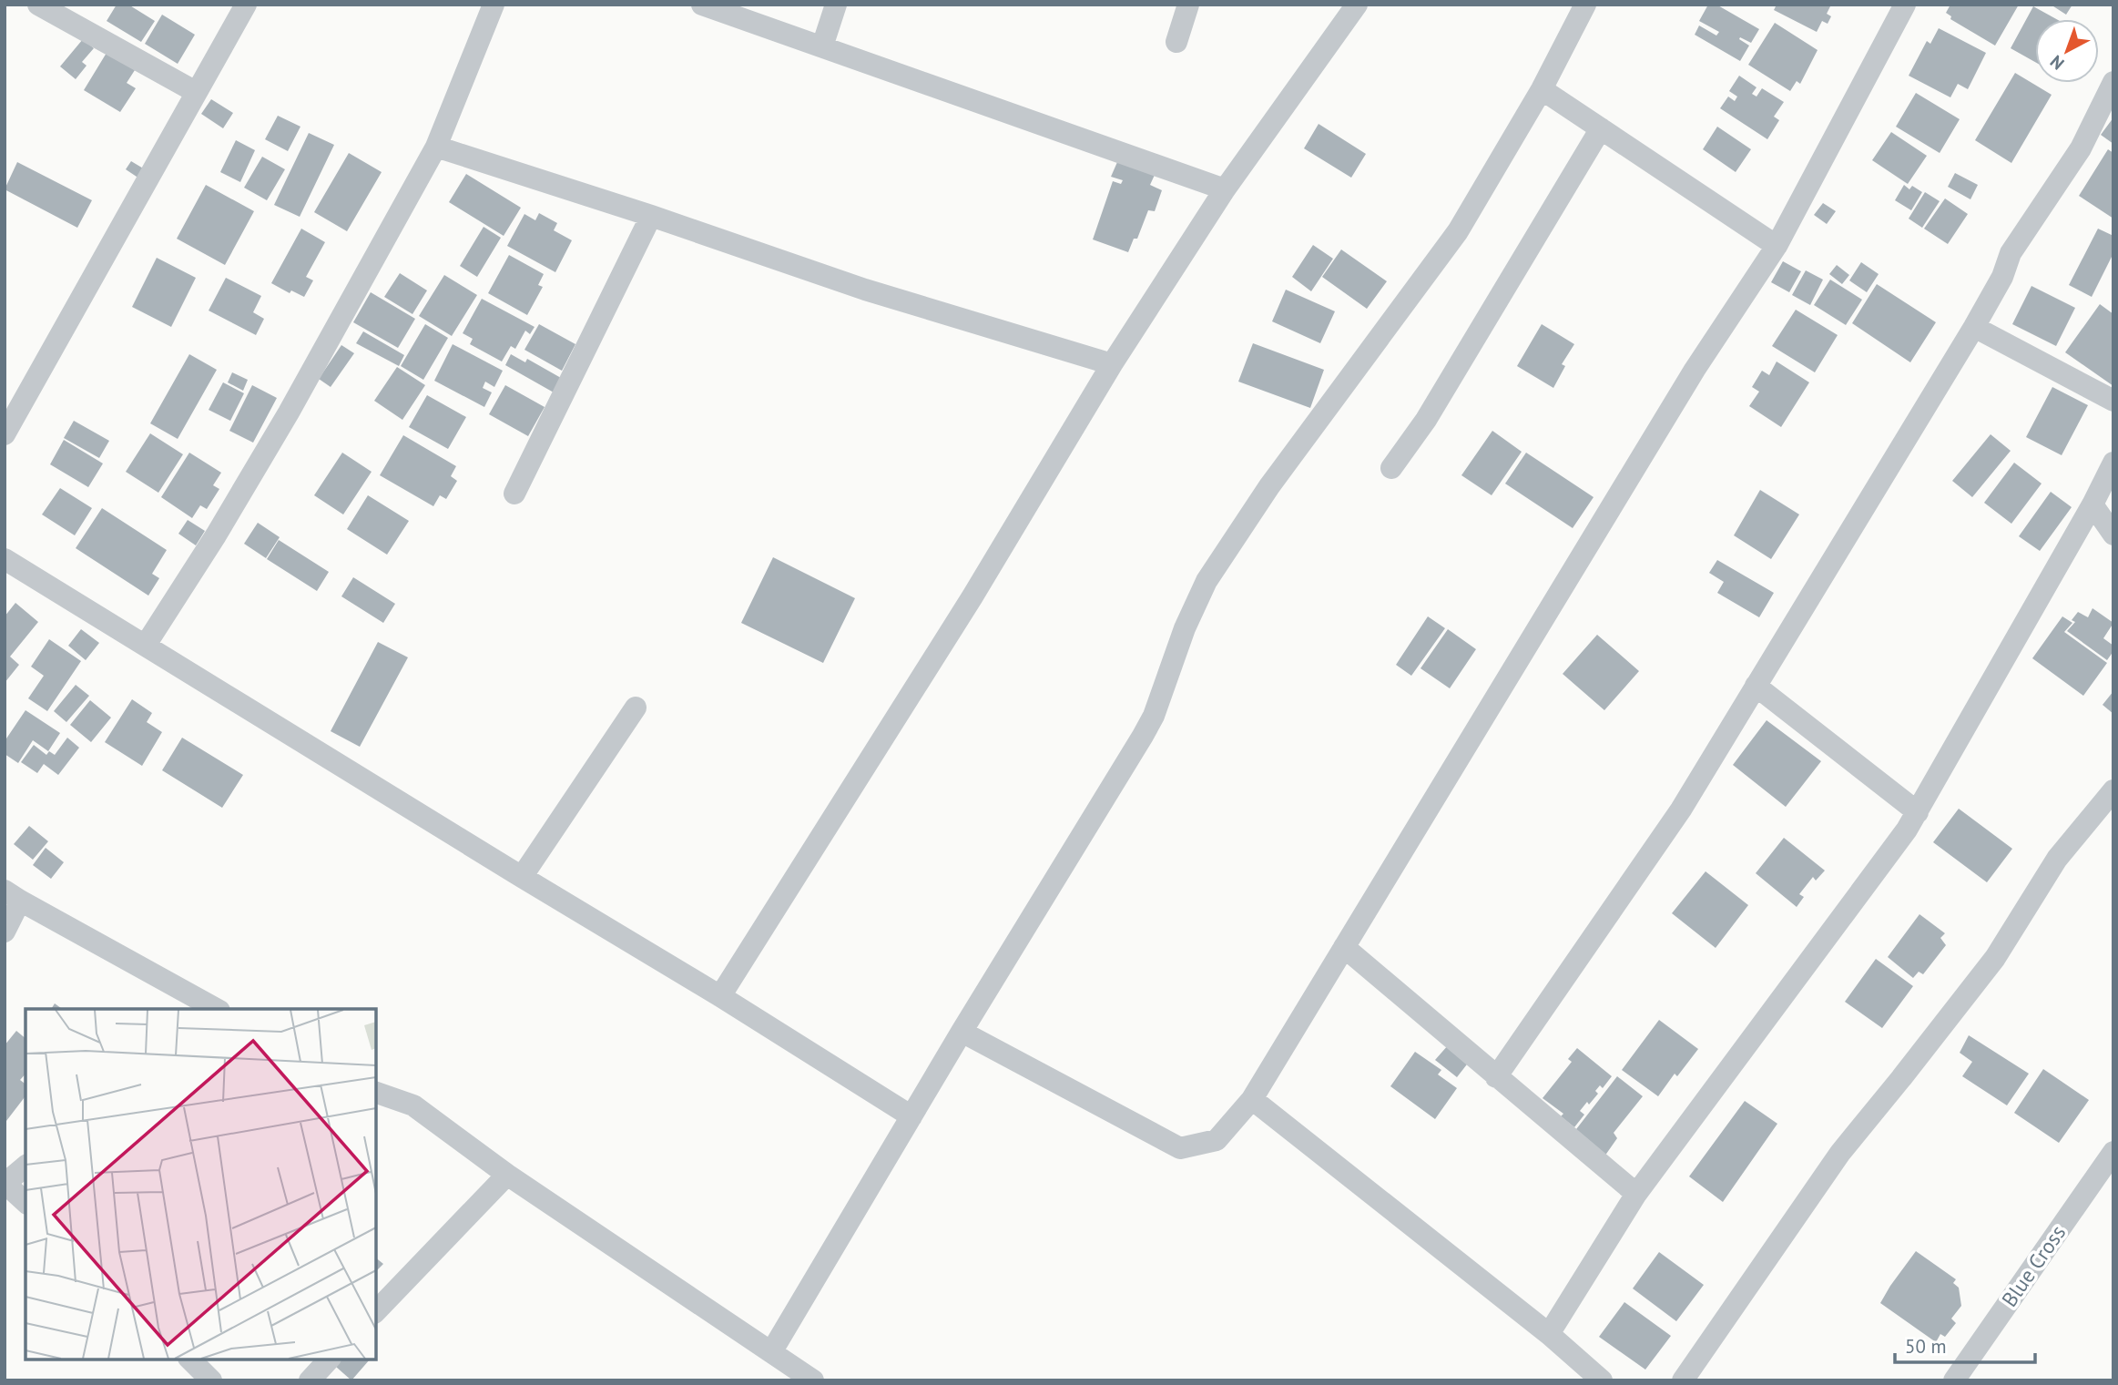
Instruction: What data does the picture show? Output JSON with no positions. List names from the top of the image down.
{
  "streets": {
    "street": ["Blue Cross"]
  },
  "scale_bar": "50 m",
  "north": "bottom left"
}
